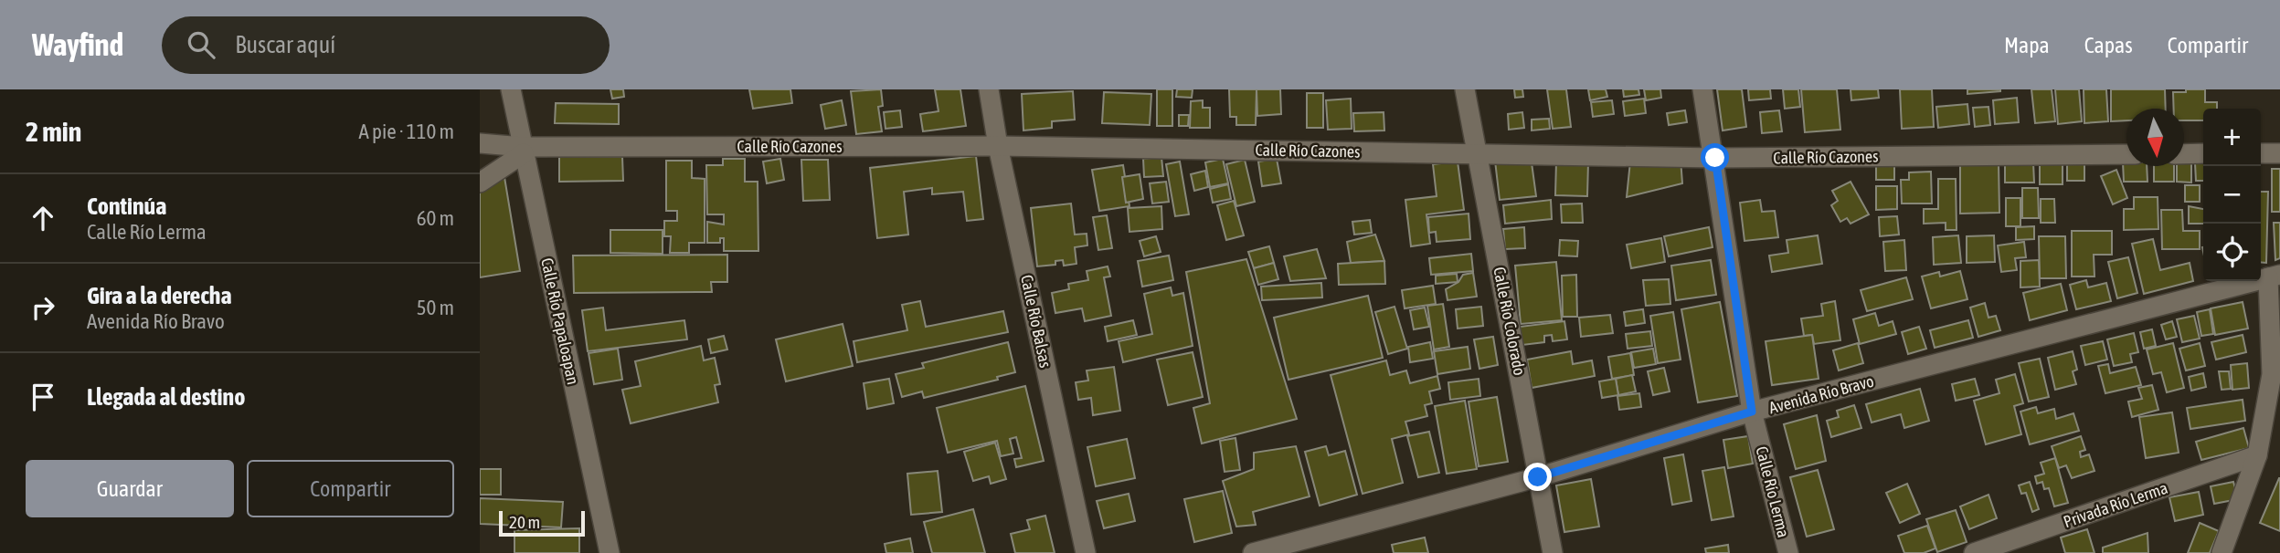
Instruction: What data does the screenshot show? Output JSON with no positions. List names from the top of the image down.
{
  "streets": {
    "street": [
      "Calle Río Cazones",
      "Calle Río Papaloapan",
      "Calle Río Balsas",
      "Calle Río Colorado",
      "Avenida Río Bravo",
      "Calle Río Lerma",
      "Privada Río Lerma"
    ]
  },
  "crossings": [
    ["Calle Río Cazones", "Calle Río Papaloapan"],
    ["Calle Río Cazones", "Calle Río Balsas"],
    ["Calle Río Cazones", "Calle Río Colorado"],
    ["Calle Río Cazones", "Calle Río Lerma"],
    ["Calle Río Colorado", "Avenida Río Bravo"],
    ["Avenida Río Bravo", "Calle Río Lerma"]
  ],
  "scale_bar": "20 m",
  "north": "bottom",
  "page": {
    "header": "Wayfind",
    "search": "Buscar aquí",
    "nav": ["Mapa", "Capas", "Compartir"],
    "heading": ["2 min", "A pie · 110 m"],
    "map_buttons": ["+", "−"],
    "list": [
      ["Continúa", "Calle Río Lerma", "60 m"],
      ["Gira a la derecha", "Avenida Río Bravo", "50 m"],
      "Llegada al destino"
    ],
    "buttons": ["Guardar", "Compartir"],
    "scale": "20 m"
  }
}
